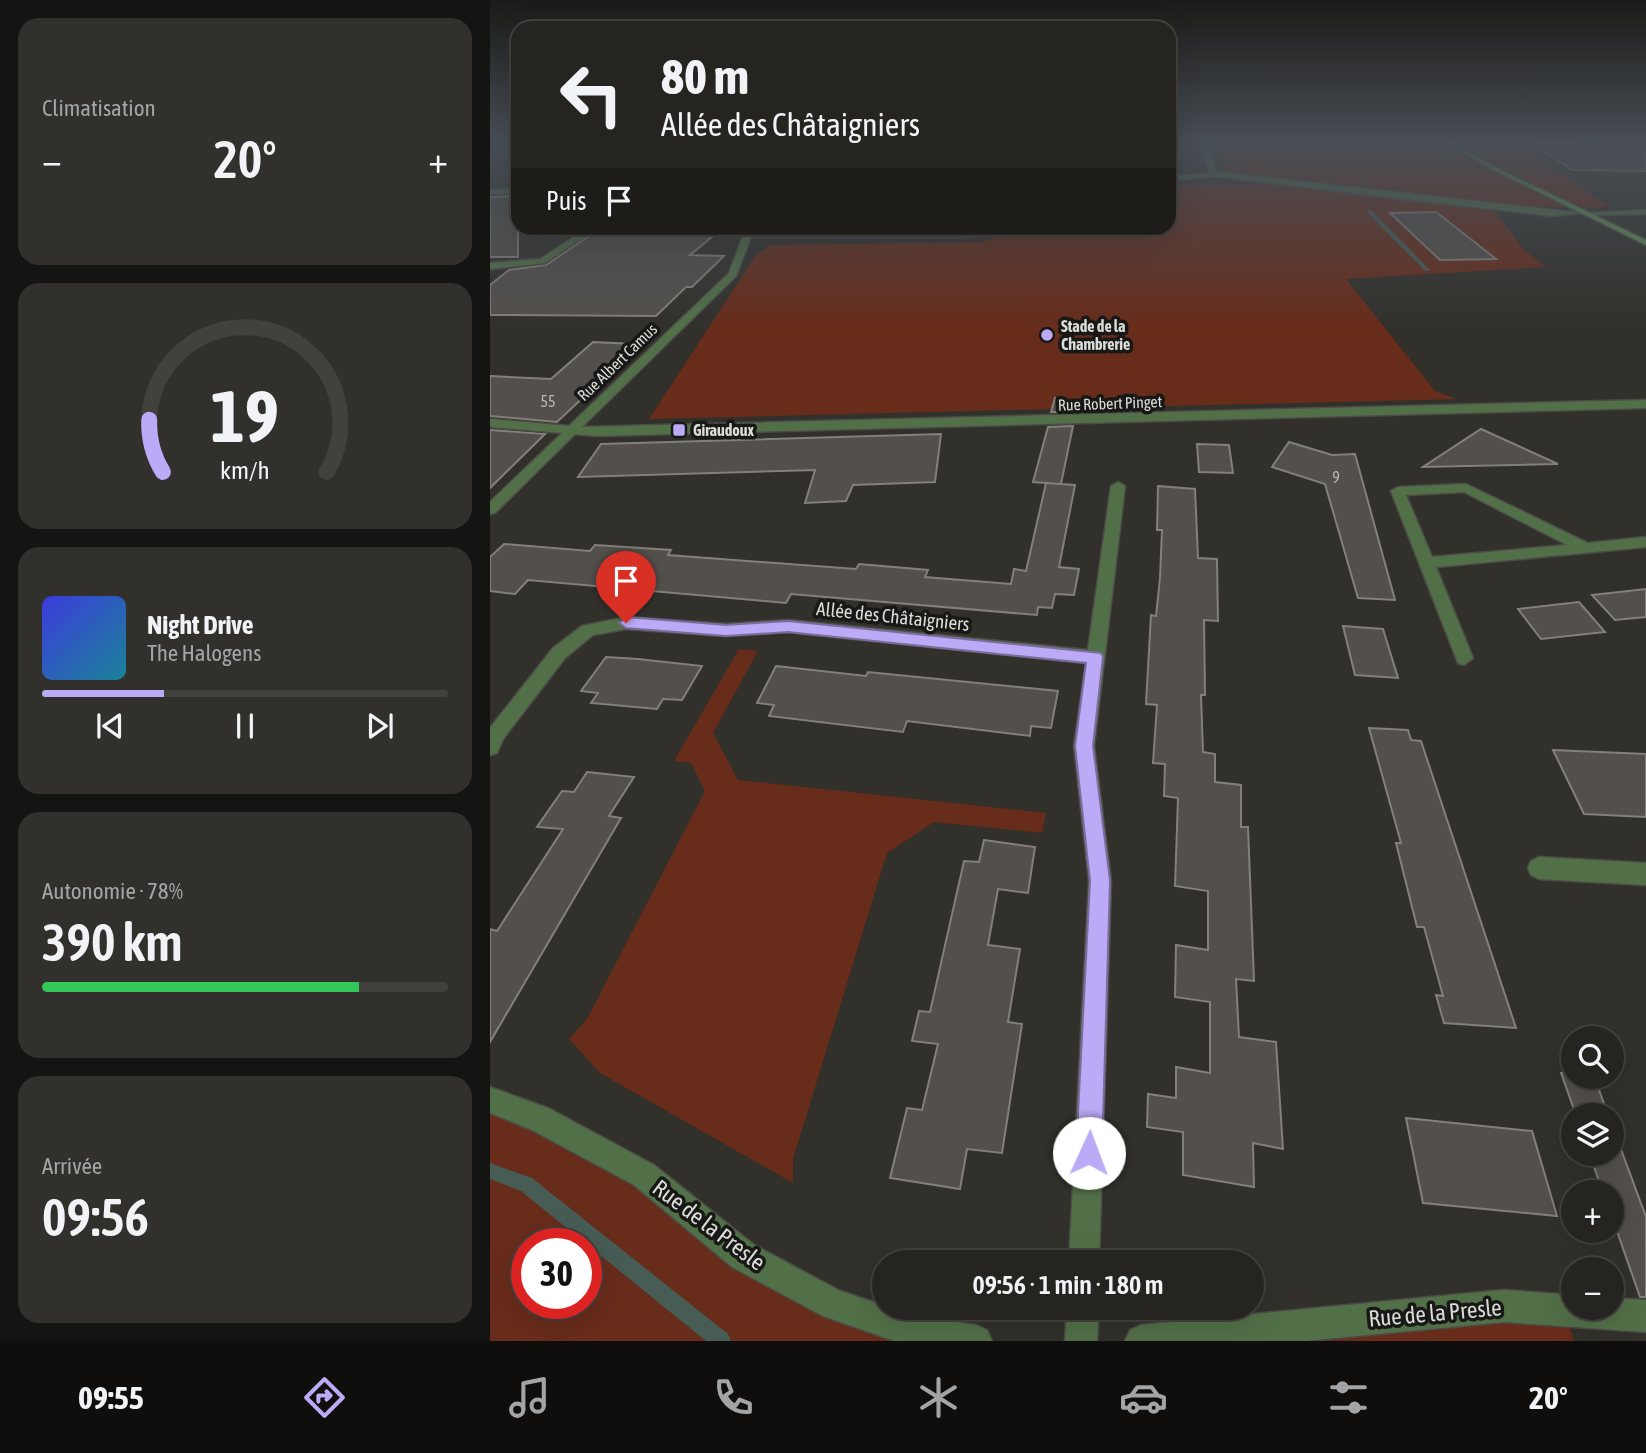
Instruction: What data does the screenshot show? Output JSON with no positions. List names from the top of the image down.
{
  "streets": {
    "street": [
      "Rue Albert Camus",
      "Rue Robert Pinget",
      "Allée des Châtaigniers",
      "Rue de la Presle"
    ]
  },
  "crossings": [
    ["Rue Albert Camus", "Rue Robert Pinget"]
  ],
  "places": {
    "other": ["Stade de la Chambrerie"],
    "transit": ["Giraudoux"]
  },
  "house_numbers": ["55", "9"],
  "page": {
    "tile": [
      "Climatisation",
      ["Autonomie · 78%", "390 km"],
      ["Arrivée", "09:56"]
    ],
    "turn": ["80 m", "Allée des Châtaigniers"],
    "heat": ["−", "20°", "+"],
    "then": "Puis",
    "song": ["Night Drive", "The Halogens"],
    "map_buttons": ["+", "−"],
    "limit": "30",
    "trip": "09:56 · 1 min · 180 m",
    "tabs": ["09:55", "20°"],
    "gauge": ["19", "km/h"]
  }
}
